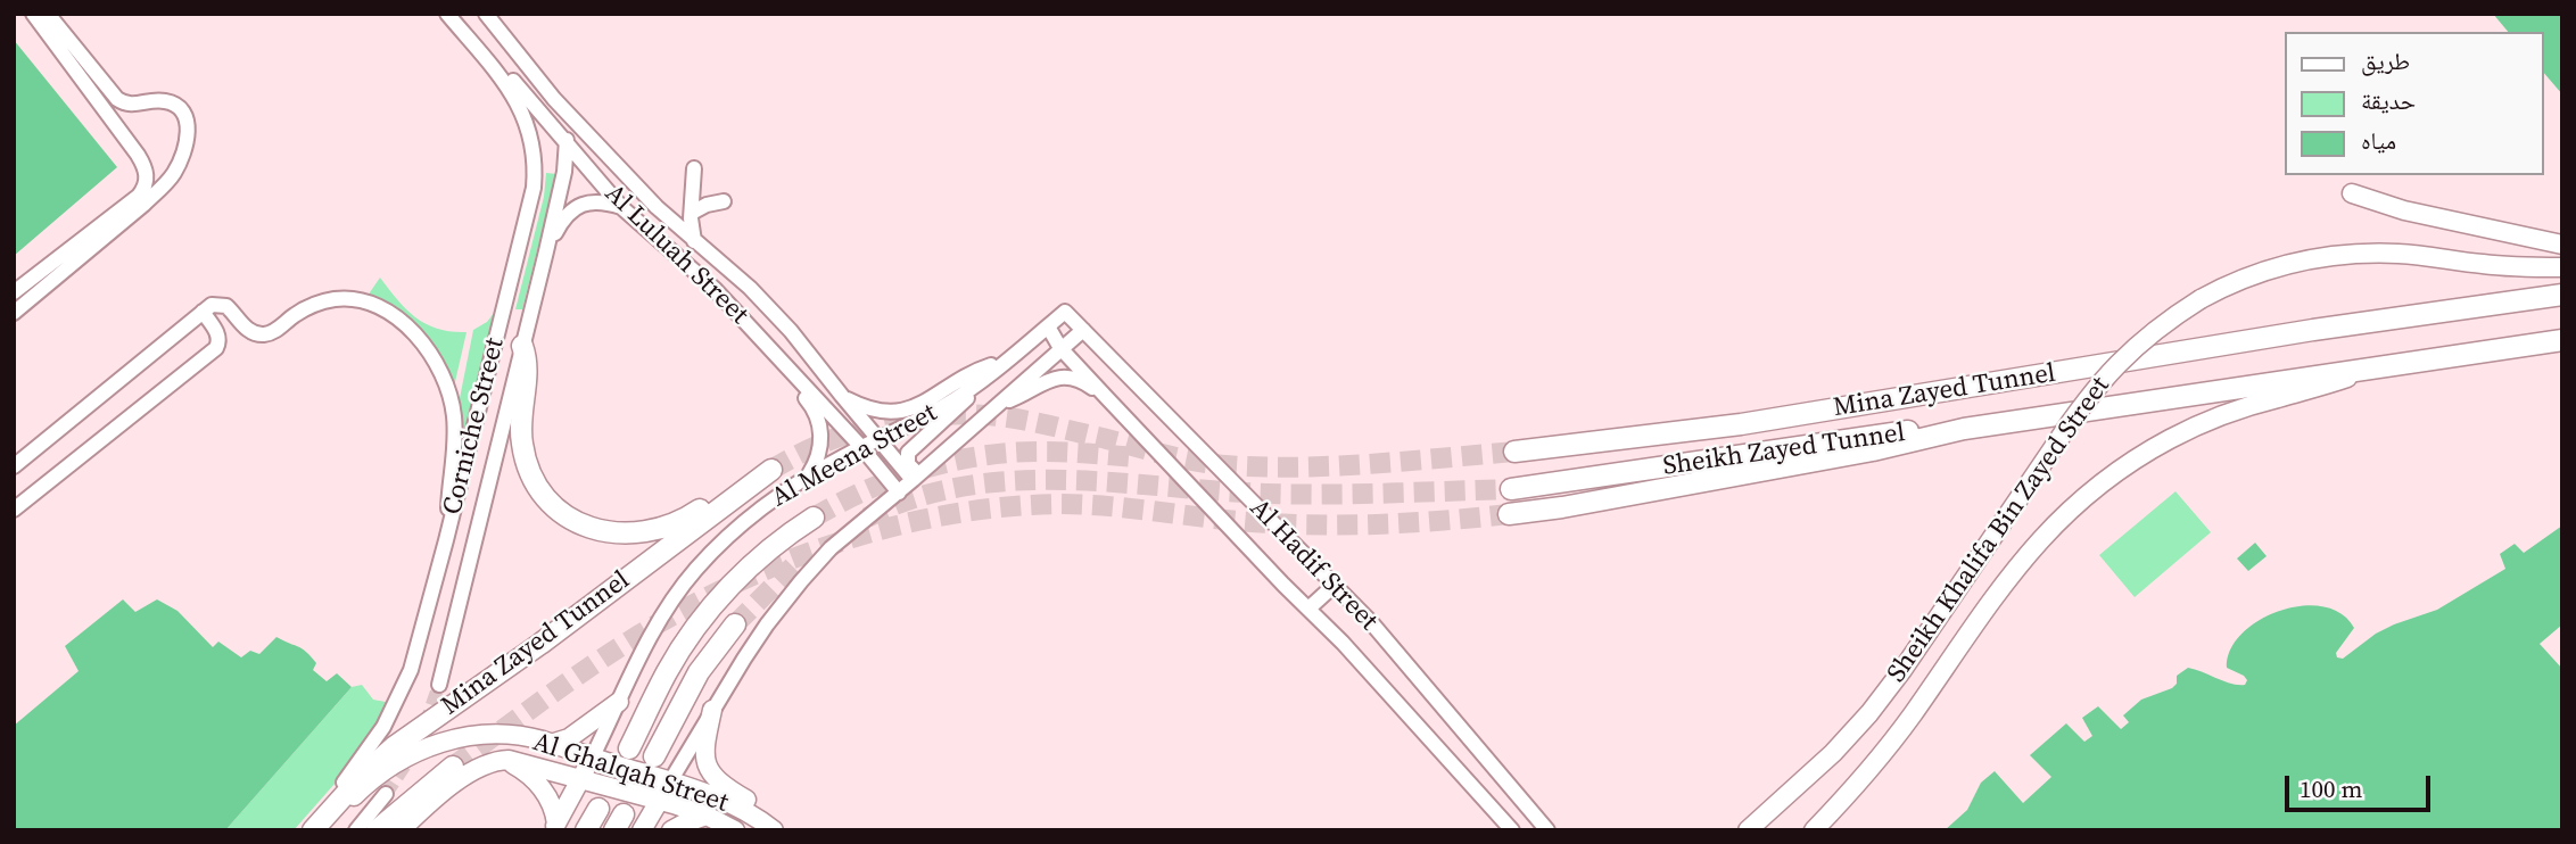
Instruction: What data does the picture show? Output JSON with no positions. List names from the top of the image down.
{
  "streets": {
    "highway": ["Mina Zayed Tunnel", "Sheikh Zayed Tunnel", "Sheikh Khalifa Bin Zayed Street"],
    "main road": ["Al Ghalqah Street"],
    "street": [
      "Al Luluah Street",
      "Corniche Street",
      "Al Meena Street",
      "Al Hadif Street"
    ]
  },
  "crossings": [
    ["Al Luluah Street", "Corniche Street"],
    ["Al Luluah Street", "Al Meena Street"],
    ["Mina Zayed Tunnel", "Corniche Street"],
    ["Mina Zayed Tunnel", "Sheikh Zayed Tunnel"],
    ["Mina Zayed Tunnel", "Sheikh Khalifa Bin Zayed Street"],
    ["Al Meena Street", "Al Hadif Street"],
    ["Al Meena Street", "Al Ghalqah Street"]
  ],
  "legend": ["طريق", "حديقة", "مياه"],
  "scale_bar": "100 m"
}
